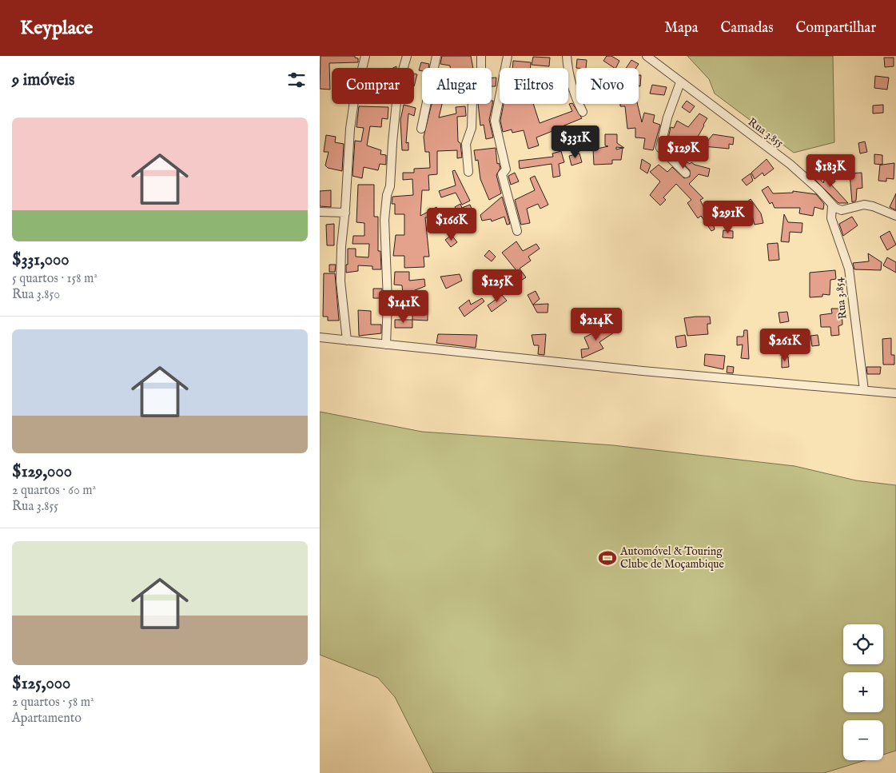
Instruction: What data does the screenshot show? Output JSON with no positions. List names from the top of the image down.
{
  "streets": {
    "street": ["Rua 3.855", "Rua 3.854"]
  },
  "crossings": [
    ["Rua 3.855", "Rua 3.854"]
  ],
  "places": {
    "sports": ["Automóvel & Touring Clube de Moçambique"]
  },
  "page": {
    "header": "Keyplace",
    "nav": ["Mapa", "Camadas", "Compartilhar"],
    "heading": "9 imóveis",
    "chip": [
      "Comprar",
      "Alugar",
      "Filtros",
      "Novo"
    ],
    "list": [
      {
        "name": "$331,000",
        "note": "5 quartos · 158 m² · Rua 3.850"
      },
      {
        "name": "$129,000",
        "note": "2 quartos · 60 m² · Rua 3.855"
      },
      {
        "name": "$125,000",
        "note": "2 quartos · 58 m² · Apartamento"
      }
    ],
    "price": [
      "$331K",
      "$129K",
      "$183K",
      "$291K",
      "$166K",
      "$125K",
      "$141K",
      "$214K",
      "$261K"
    ],
    "map_buttons": ["+", "−"]
  }
}
